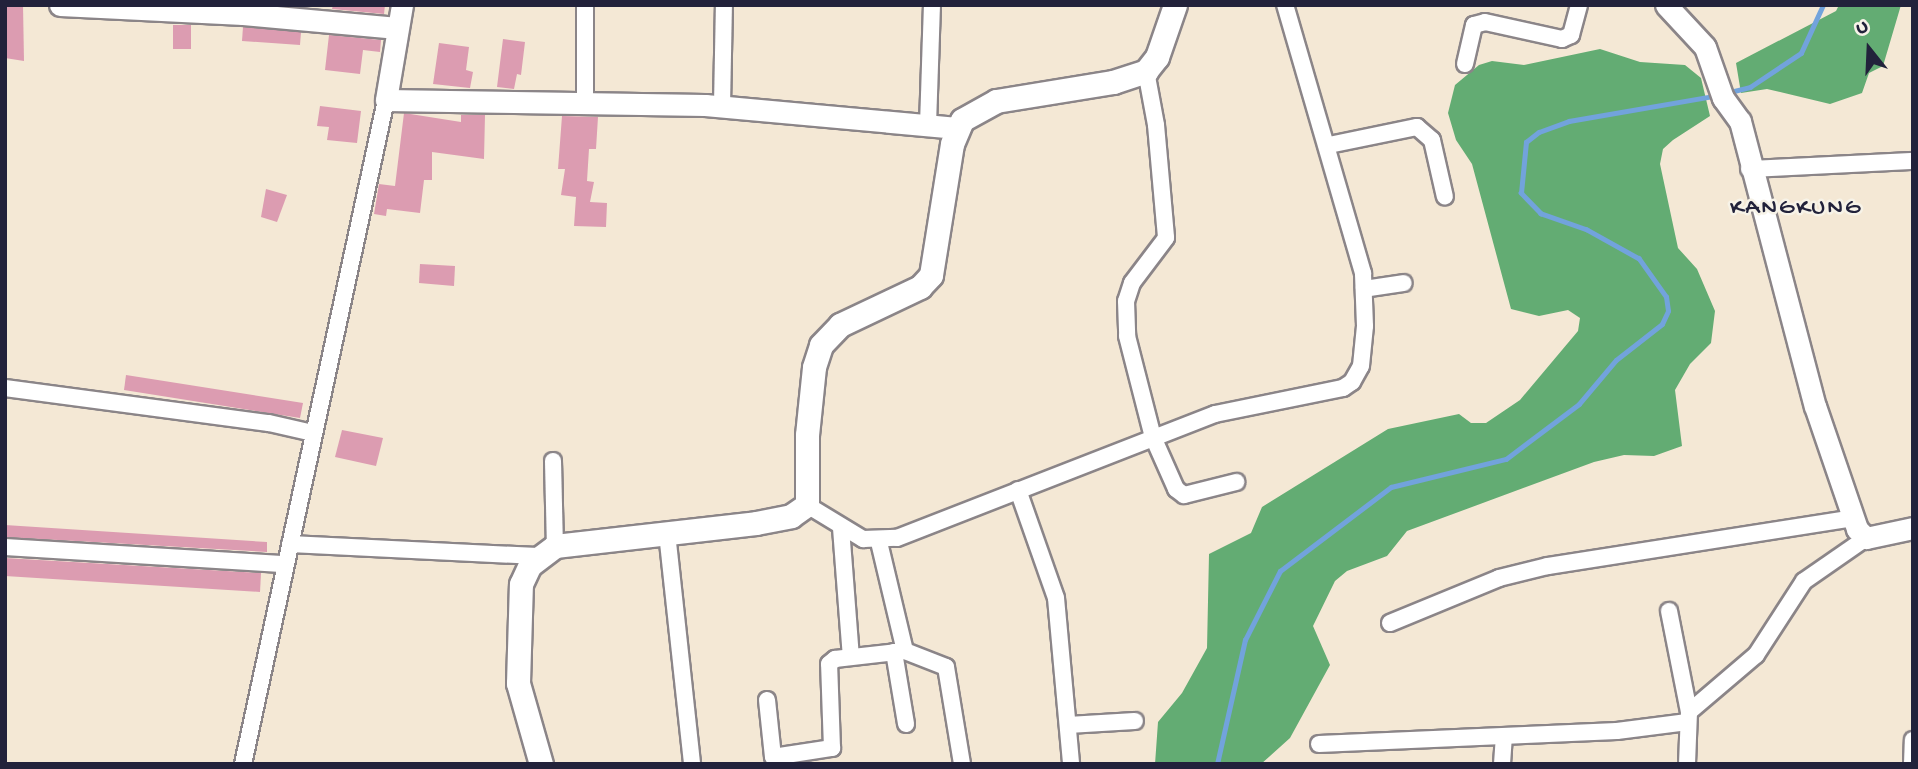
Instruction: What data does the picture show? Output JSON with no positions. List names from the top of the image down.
{
  "districts": ["KANGKUNG"],
  "north": "top"
}
